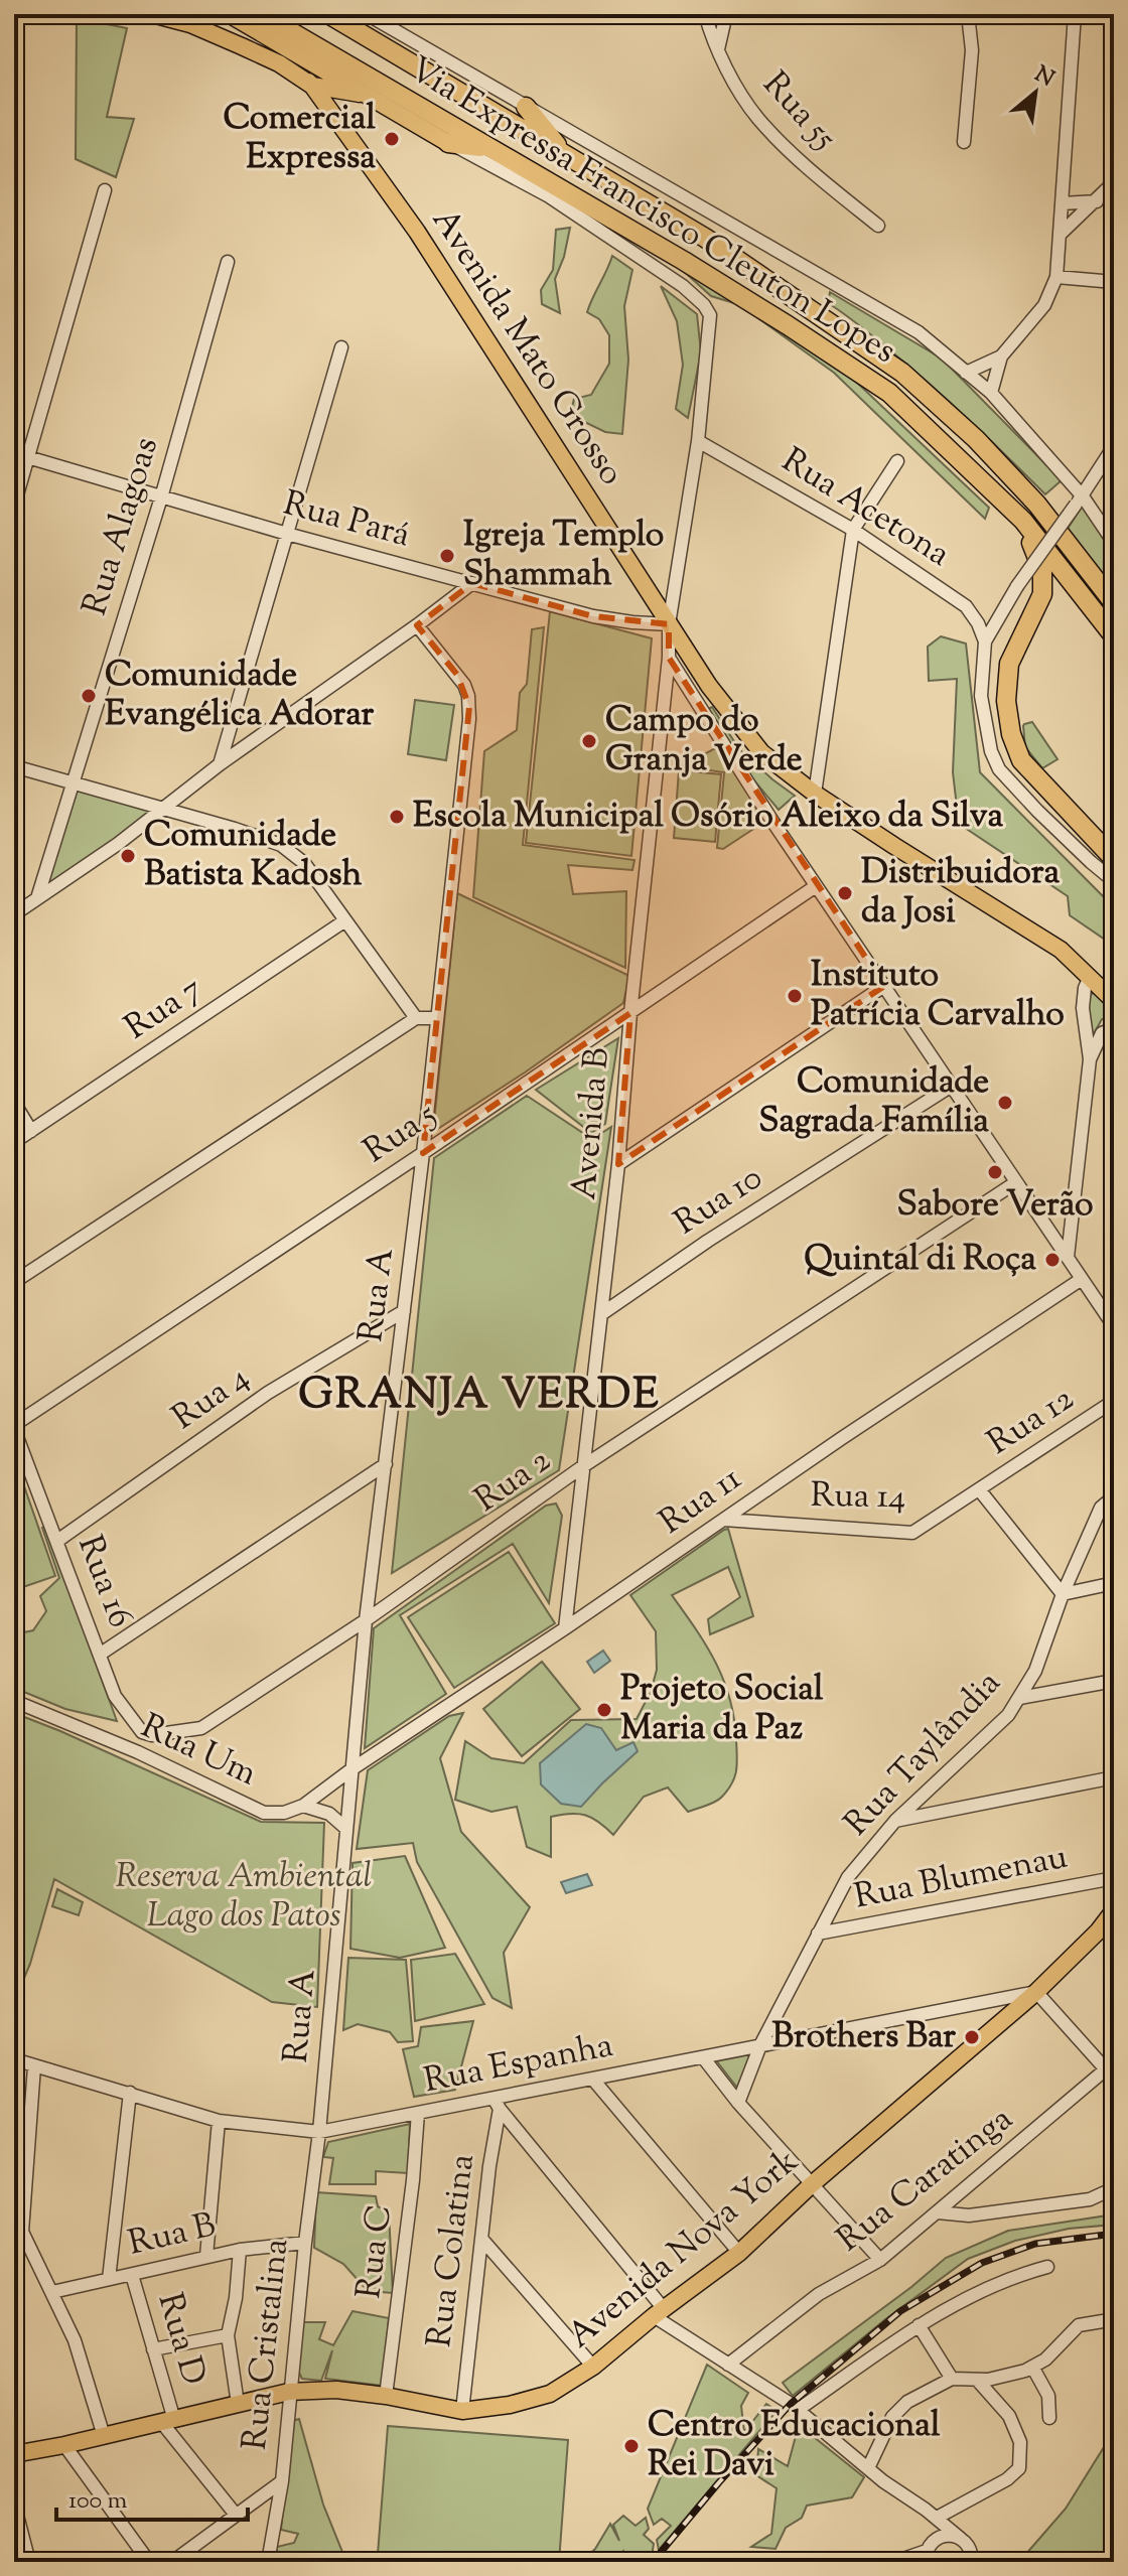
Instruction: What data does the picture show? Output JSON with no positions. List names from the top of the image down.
{
  "streets": {
    "highway": ["Via Expressa Francisco Cleuton Lopes"],
    "main road": ["Avenida Mato Grosso", "Avenida Nova York"],
    "street": [
      "Rua 55",
      "Rua Acetona",
      "Rua Pará",
      "Rua Alagoas",
      "Rua 7",
      "Avenida B",
      "Rua 5",
      "Rua 10",
      "Rua A",
      "Rua 4",
      "Rua 12",
      "Rua 2",
      "Rua 14",
      "Rua 11",
      "Rua 16",
      "Rua Um",
      "Rua Taylândia",
      "Rua Blumenau",
      "Rua Espanha",
      "Rua Caratinga",
      "Rua B",
      "Rua Colatina",
      "Rua C",
      "Rua D",
      "Rua Cristalina"
    ]
  },
  "crossings": [
    ["Avenida Mato Grosso", "Rua Pará"],
    ["Avenida Mato Grosso", "Avenida B"],
    ["Rua Acetona", "Avenida B"],
    ["Rua Pará", "Rua Alagoas"],
    ["Rua Pará", "Avenida B"],
    ["Avenida B", "Rua 5"],
    ["Avenida B", "Rua 10"],
    ["Avenida B", "Rua 2"],
    ["Avenida B", "Rua 11"],
    ["Rua 5", "Rua A"],
    ["Rua 5", "Rua 16"],
    ["Rua A", "Rua 4"],
    ["Rua A", "Rua 2"],
    ["Rua A", "Rua 11"],
    ["Rua A", "Rua Um"],
    ["Rua A", "Rua Espanha"],
    ["Rua A", "Rua Cristalina"],
    ["Rua 4", "Rua 16"],
    ["Rua 12", "Rua 14"],
    ["Rua 2", "Rua 16"],
    ["Rua 14", "Rua 11"],
    ["Rua 11", "Rua Um"],
    ["Rua Taylândia", "Rua Blumenau"],
    ["Rua Taylândia", "Rua Espanha"],
    ["Rua Espanha", "Avenida Nova York"],
    ["Rua Espanha", "Rua Colatina"],
    ["Rua Espanha", "Rua C"],
    ["Rua Espanha", "Rua Cristalina"],
    ["Rua B", "Rua D"],
    ["Rua B", "Rua Cristalina"],
    ["Avenida Nova York", "Rua Colatina"],
    ["Avenida Nova York", "Rua C"],
    ["Avenida Nova York", "Rua D"],
    ["Avenida Nova York", "Rua Cristalina"]
  ],
  "districts": ["GRANJA VERDE"],
  "parks": ["Reserva Ambiental Lago dos Patos"],
  "places": [
    "Comercial Expressa",
    "Igreja Templo Shammah",
    "Comunidade Evangélica Adorar",
    "Campo do Granja Verde",
    "Escola Municipal Osório Aleixo da Silva",
    "Comunidade Batista Kadosh",
    "Distribuidora da Josi",
    "Instituto Patrícia Carvalho",
    "Comunidade Sagrada Família",
    "Sabore Verão",
    "Quintal di Roça",
    "Projeto Social Maria da Paz",
    "Brothers Bar",
    "Centro Educacional Rei Davi"
  ],
  "scale_bar": "100 m",
  "north": "top right"
}
